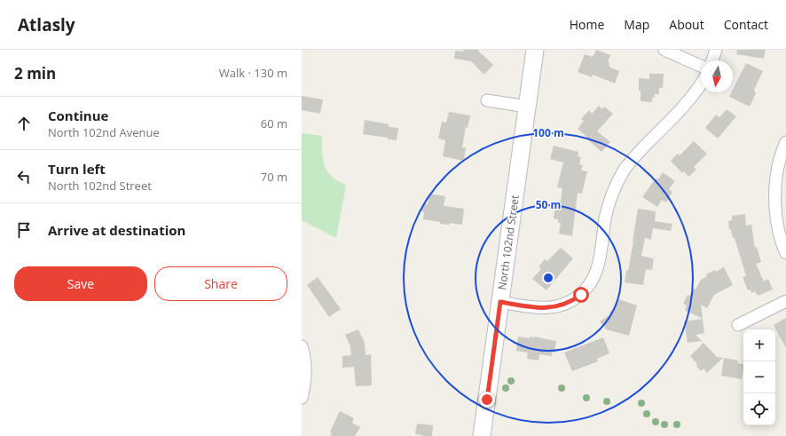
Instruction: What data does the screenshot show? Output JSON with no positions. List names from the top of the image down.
{
  "streets": {
    "main road": ["North 102nd Street"]
  },
  "north": "bottom",
  "page": {
    "header": "Atlasly",
    "nav": [
      "Home",
      "Map",
      "About",
      "Contact"
    ],
    "heading": ["2 min", "Walk · 130 m"],
    "list": [
      ["Continue", "North 102nd Avenue", "60 m"],
      ["Turn left", "North 102nd Street", "70 m"],
      "Arrive at destination"
    ],
    "buttons": ["Save", "Share"],
    "map_buttons": ["+", "−"]
  },
  "rings": ["100 m", "50 m"]
}
